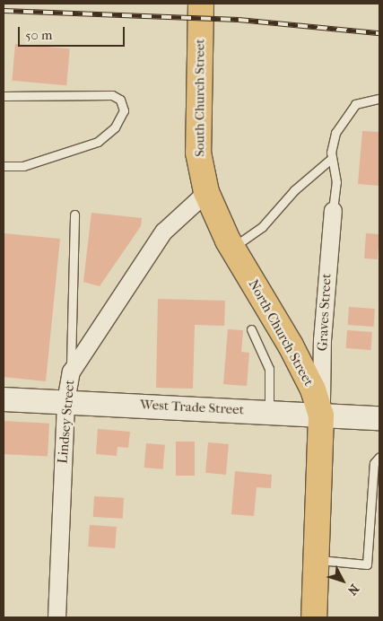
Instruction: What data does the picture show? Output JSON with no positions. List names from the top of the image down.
{
  "streets": {
    "main road": ["South Church Street", "North Church Street"],
    "street": ["Graves Street", "West Trade Street", "Lindsey Street"]
  },
  "crossings": [
    ["South Church Street", "North Church Street"],
    ["South Church Street", "Lindsey Street"],
    ["Graves Street", "North Church Street"],
    ["Graves Street", "West Trade Street"],
    ["North Church Street", "West Trade Street"],
    ["North Church Street", "Lindsey Street"],
    ["West Trade Street", "Lindsey Street"]
  ],
  "scale_bar": "50 m",
  "north": "bottom right"
}
